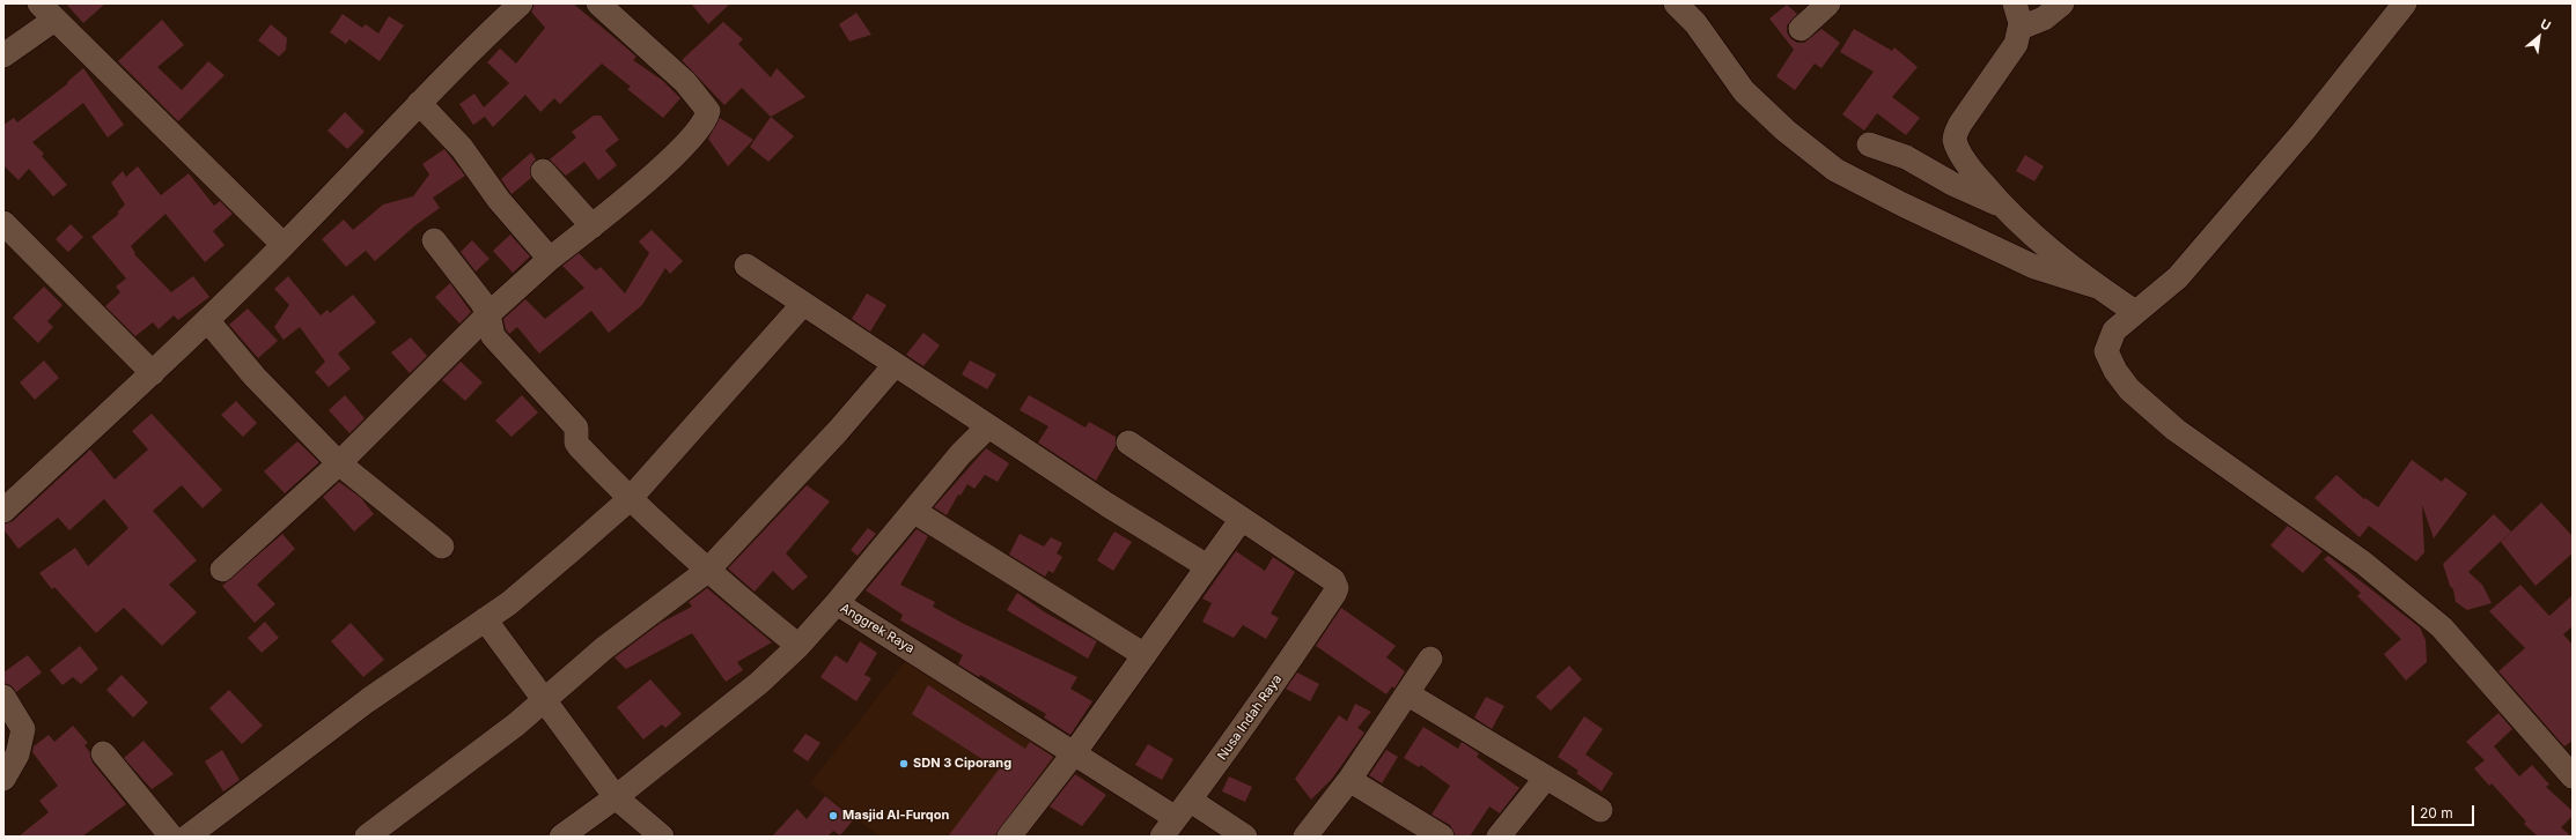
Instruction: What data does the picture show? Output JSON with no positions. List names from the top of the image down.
{
  "streets": {
    "street": ["Anggrek Raya", "Nusa Indah Raya"]
  },
  "crossings": [
    ["Anggrek Raya", "Nusa Indah Raya"]
  ],
  "places": ["SDN 3 Ciporang", "Masjid Al-Furqon"],
  "scale_bar": "20 m",
  "north": "top right"
}
